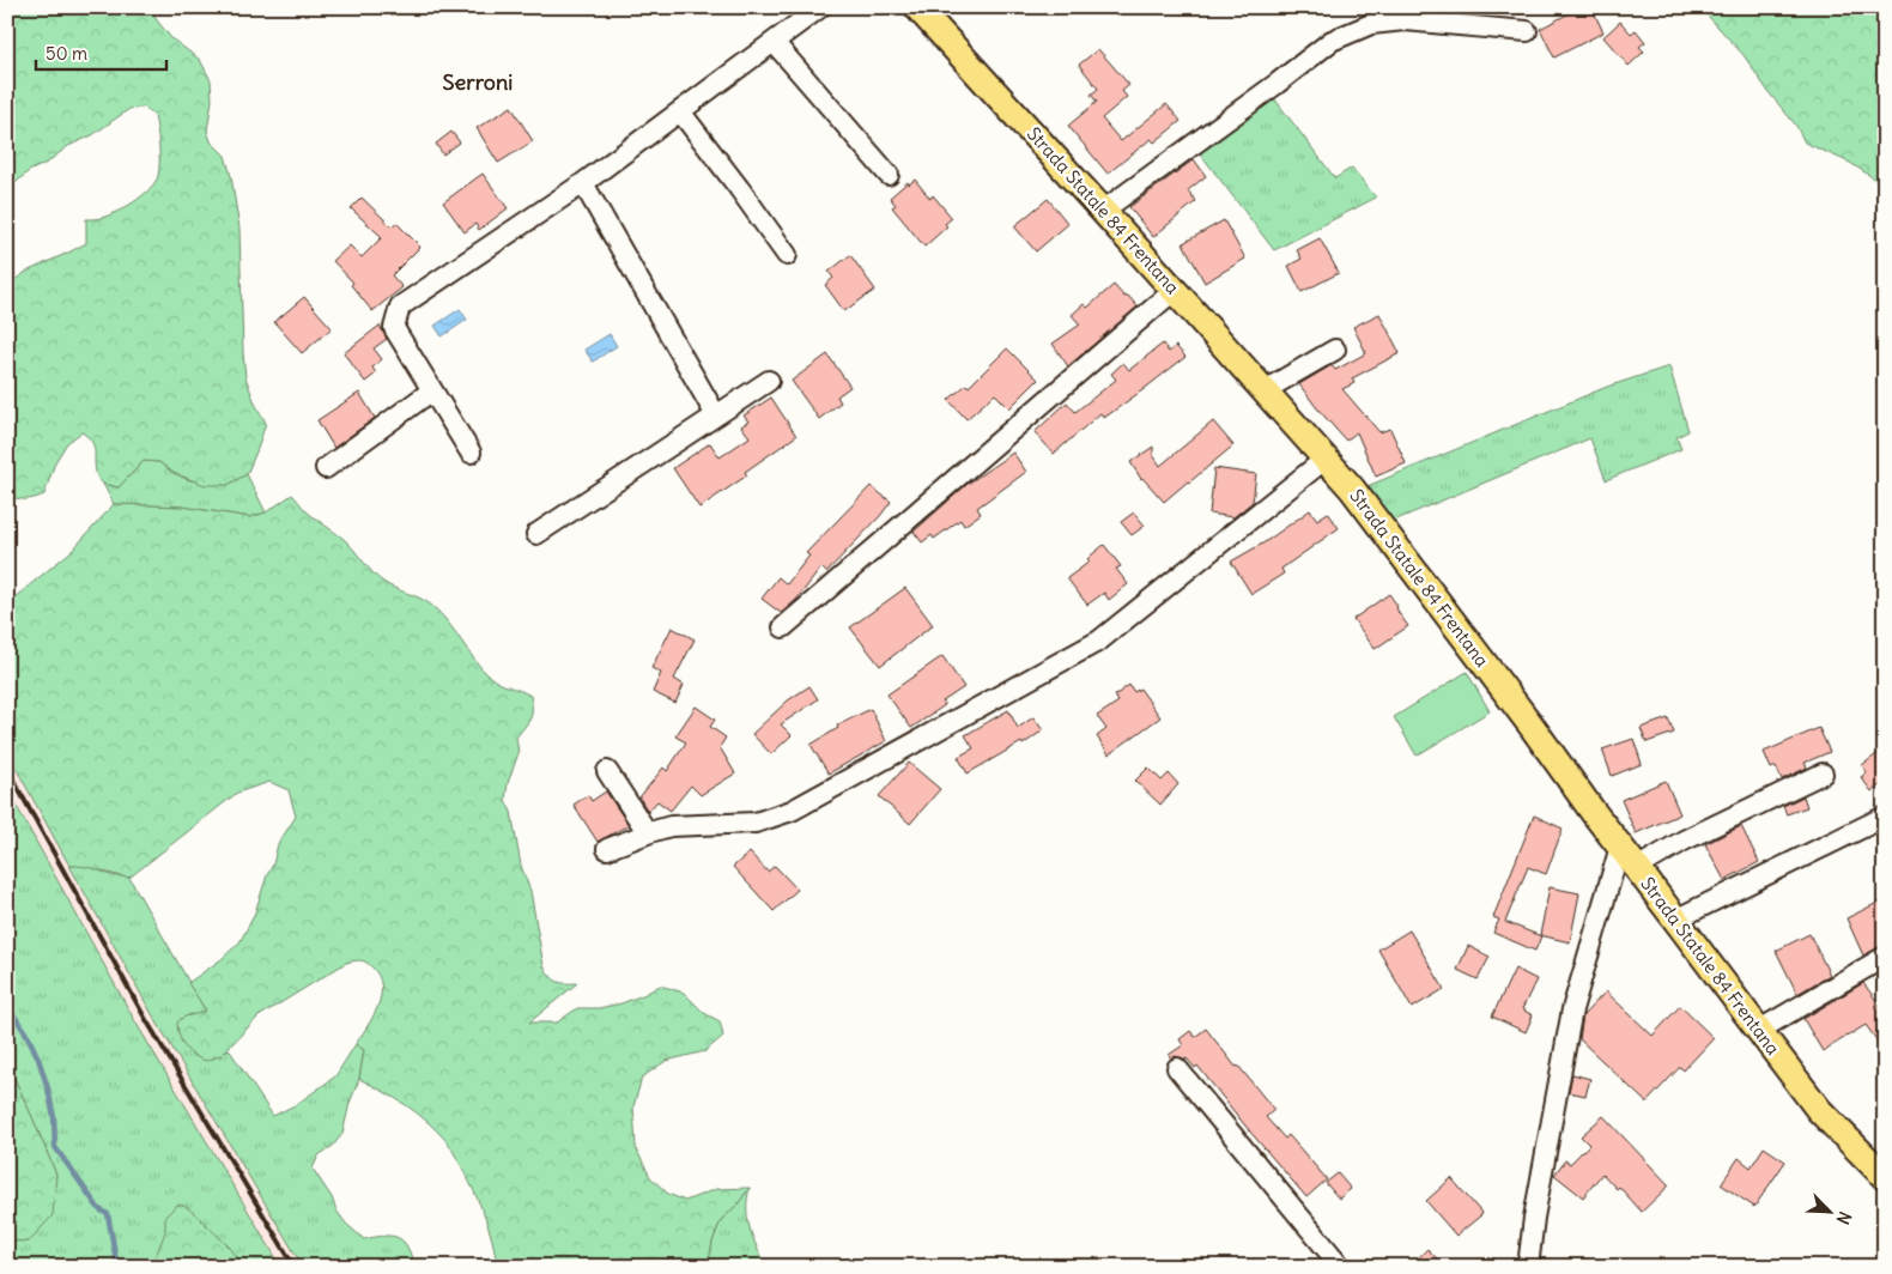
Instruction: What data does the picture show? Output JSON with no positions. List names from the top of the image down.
{
  "streets": {
    "main road": ["Strada Statale 84 Frentana"]
  },
  "districts": ["Serroni"],
  "scale_bar": "50 m",
  "north": "bottom right"
}
